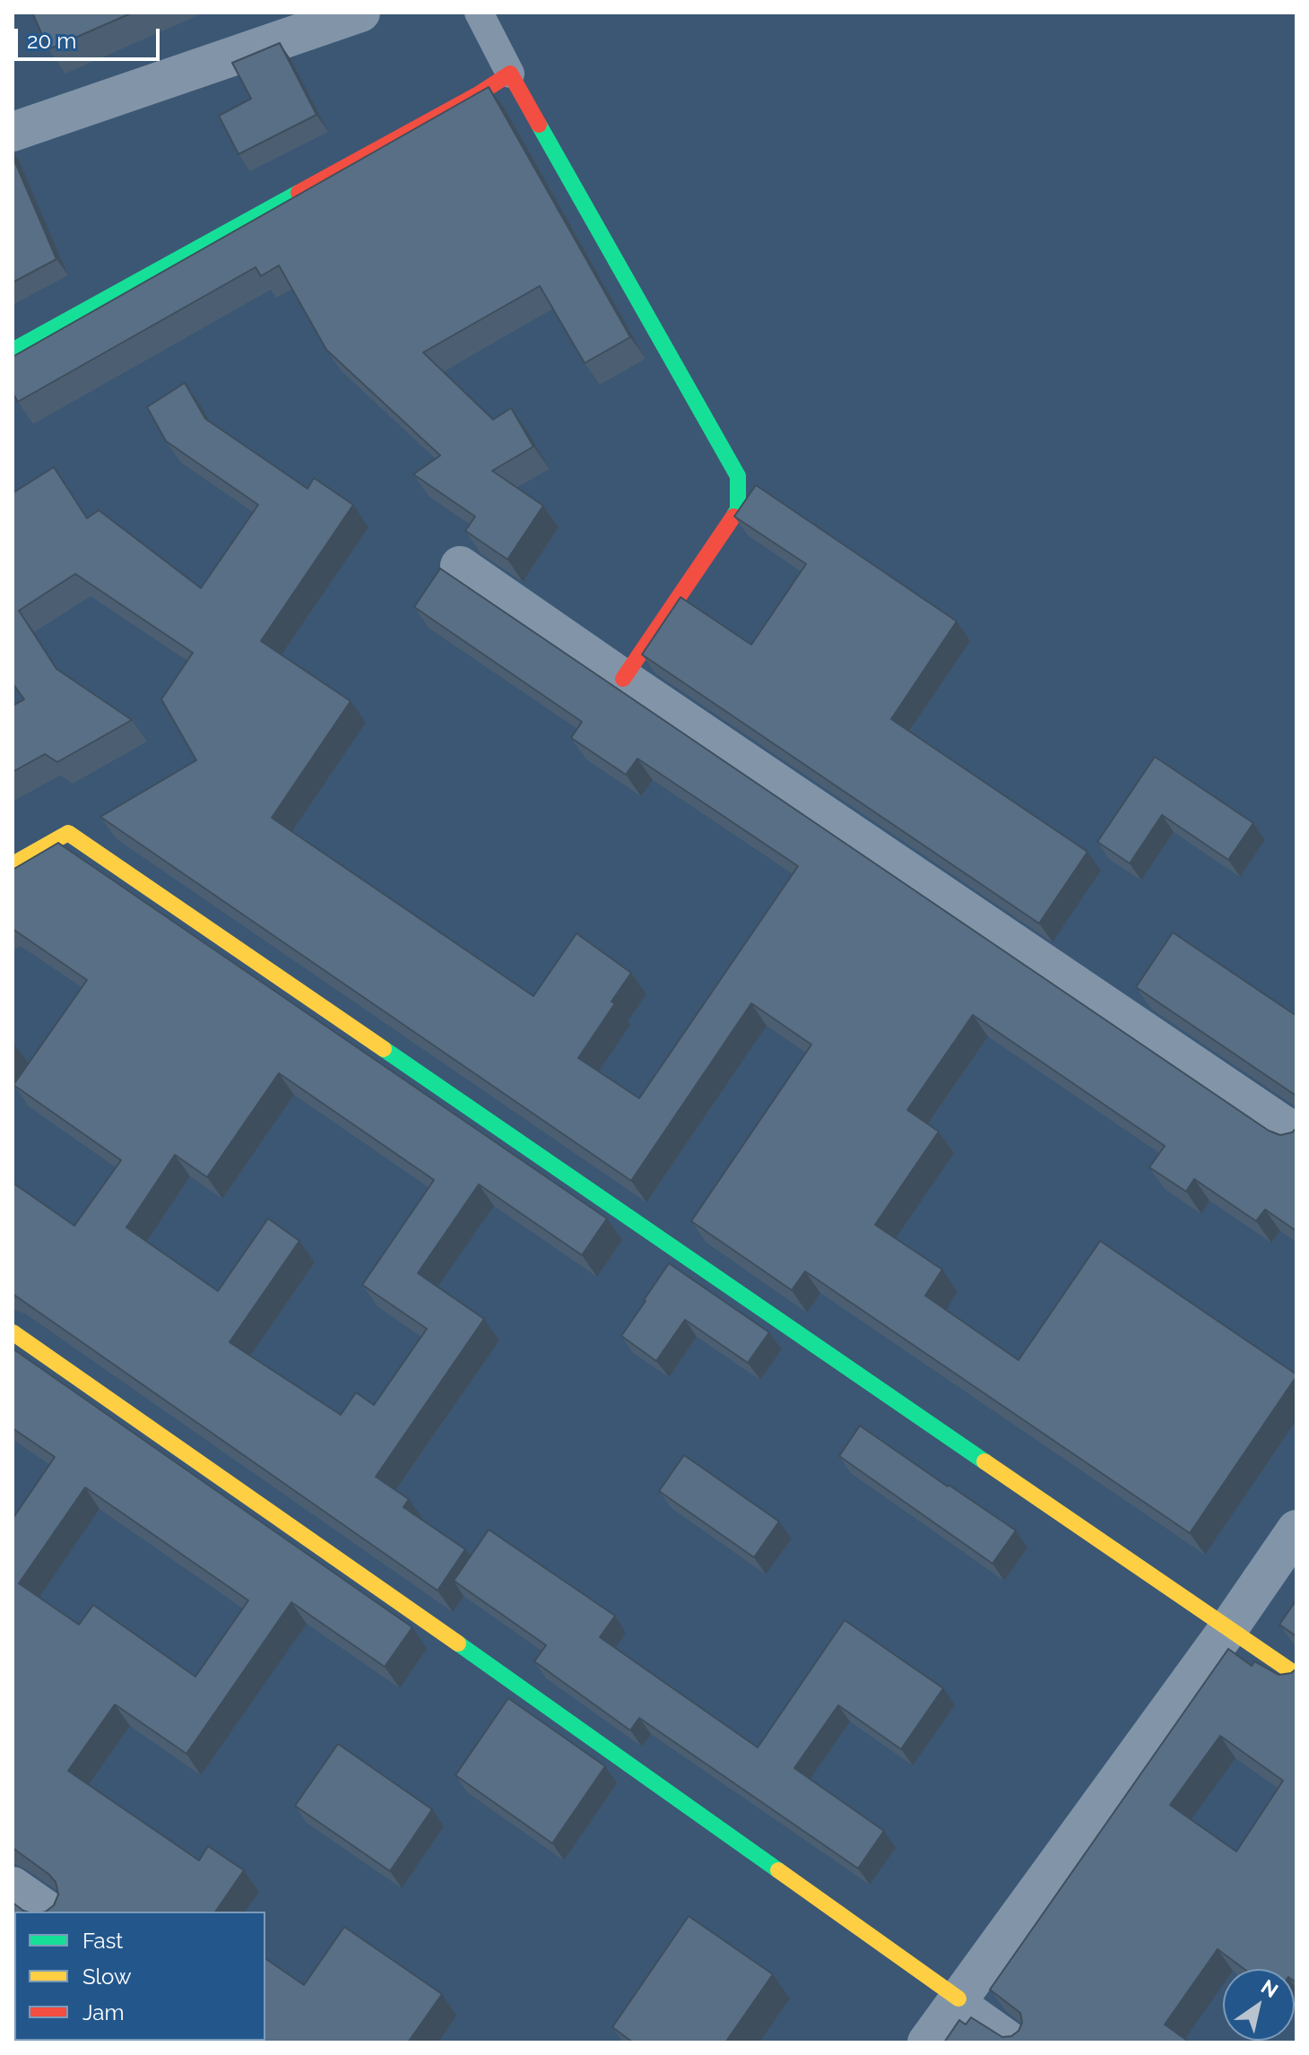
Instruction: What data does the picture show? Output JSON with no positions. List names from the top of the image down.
{
  "legend": ["Fast", "Slow", "Jam"],
  "scale_bar": "20 m",
  "north": "top right"
}
